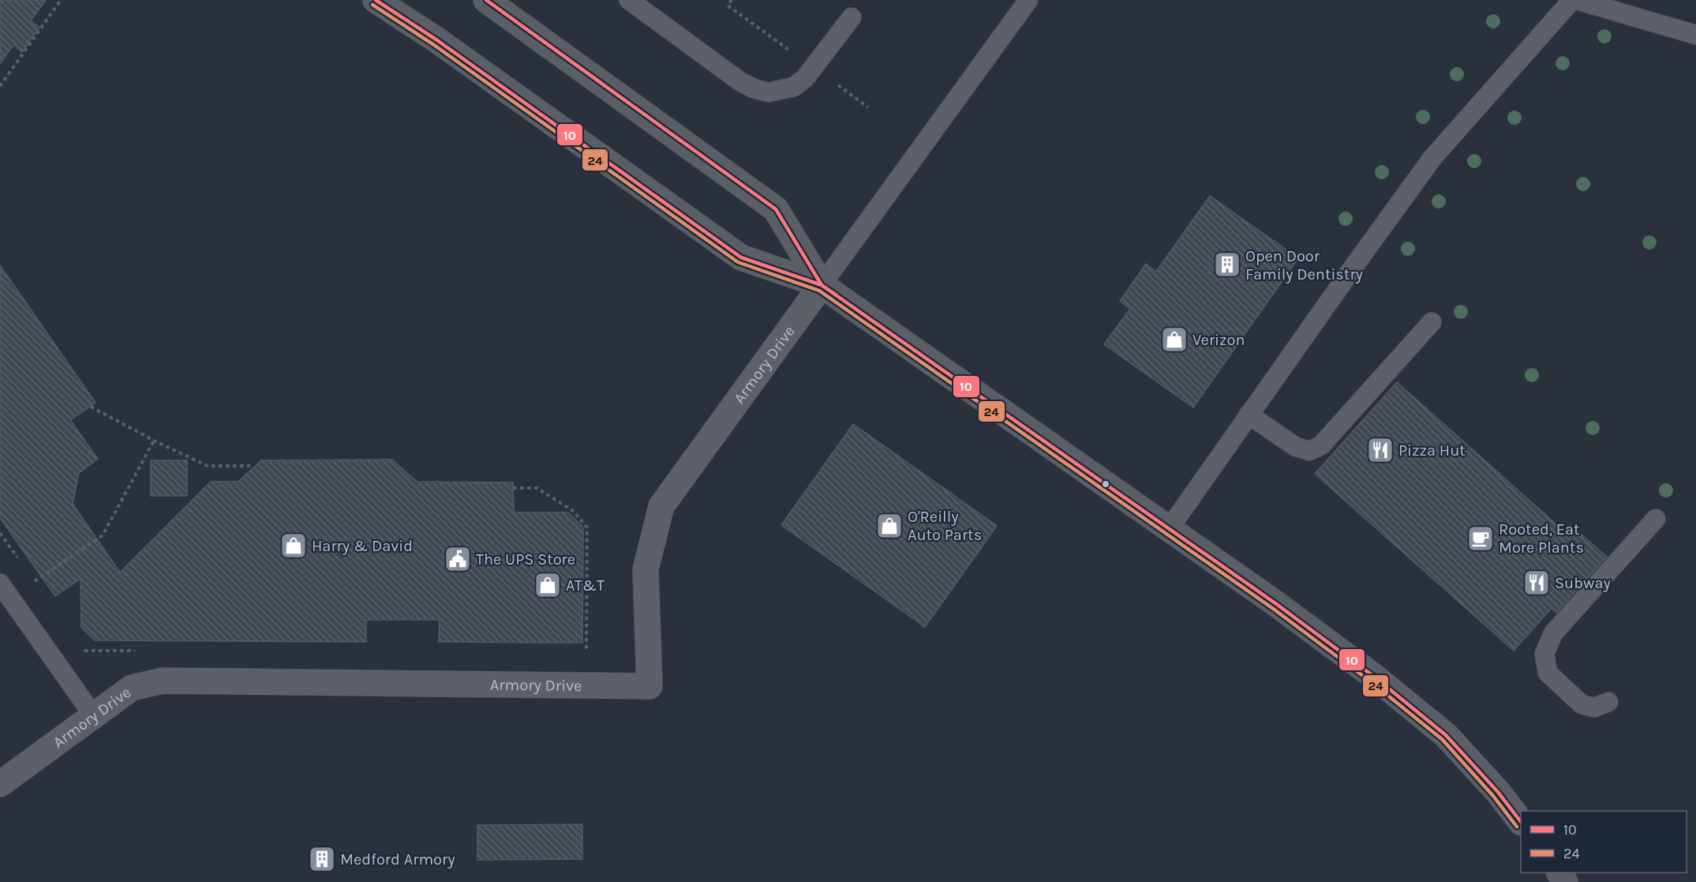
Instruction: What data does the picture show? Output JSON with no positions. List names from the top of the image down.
{
  "streets": {
    "street": ["Armory Drive"]
  },
  "places": {
    "building": ["Open Door Family Dentistry", "Medford Armory"],
    "shop": [
      "Verizon",
      "O'Reilly Auto Parts",
      "Harry & David",
      "AT&T"
    ],
    "restaurant": ["Pizza Hut", "Subway"],
    "cafe": ["Rooted, Eat More Plants"],
    "public building": ["The UPS Store"]
  },
  "lines": ["transit line 10", "transit line 24"],
  "legend": ["10", "24"]
}
